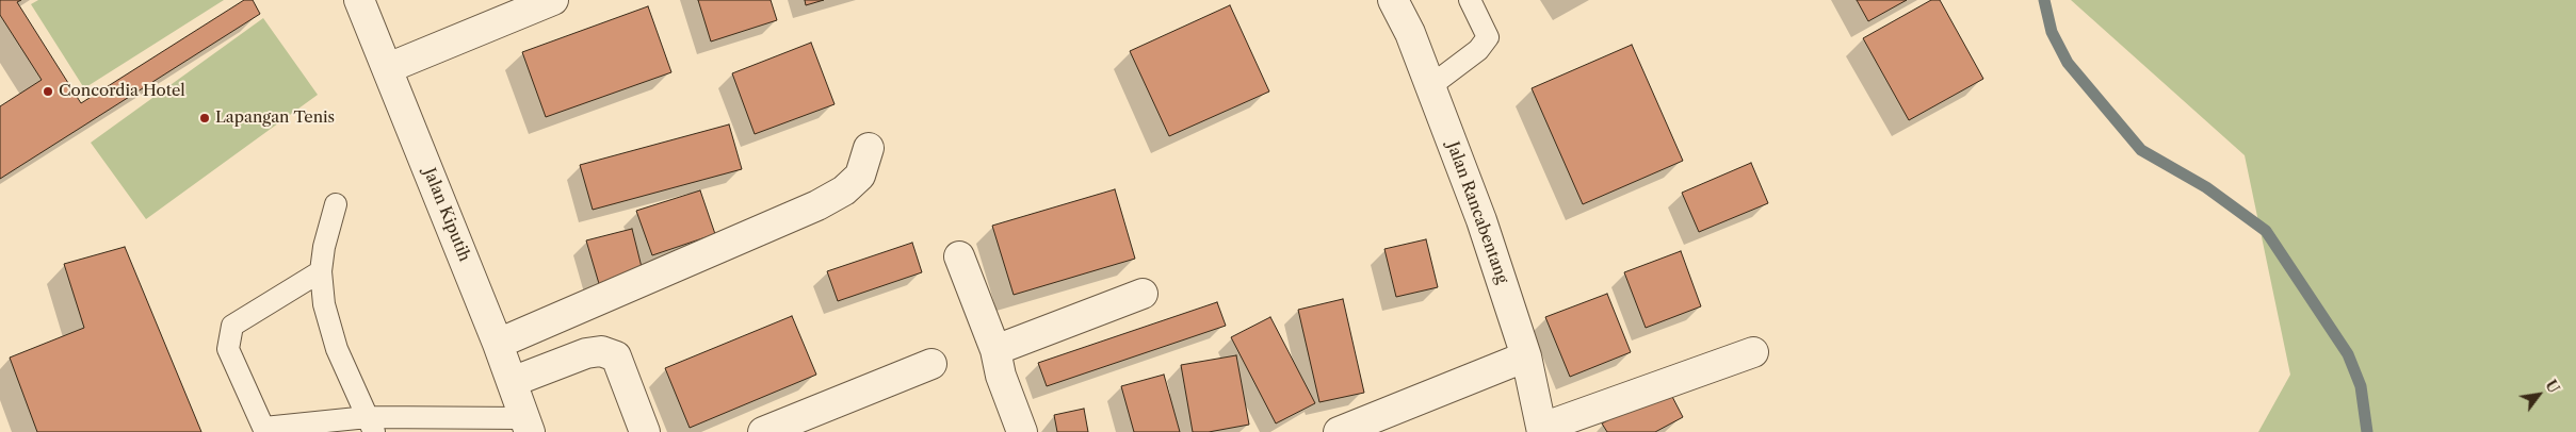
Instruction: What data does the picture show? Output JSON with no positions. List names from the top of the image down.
{
  "streets": {
    "street": ["Jalan Rancabentang", "Jalan Kiputih"]
  },
  "places": ["Concordia Hotel", "Lapangan Tenis"],
  "north": "top right"
}
